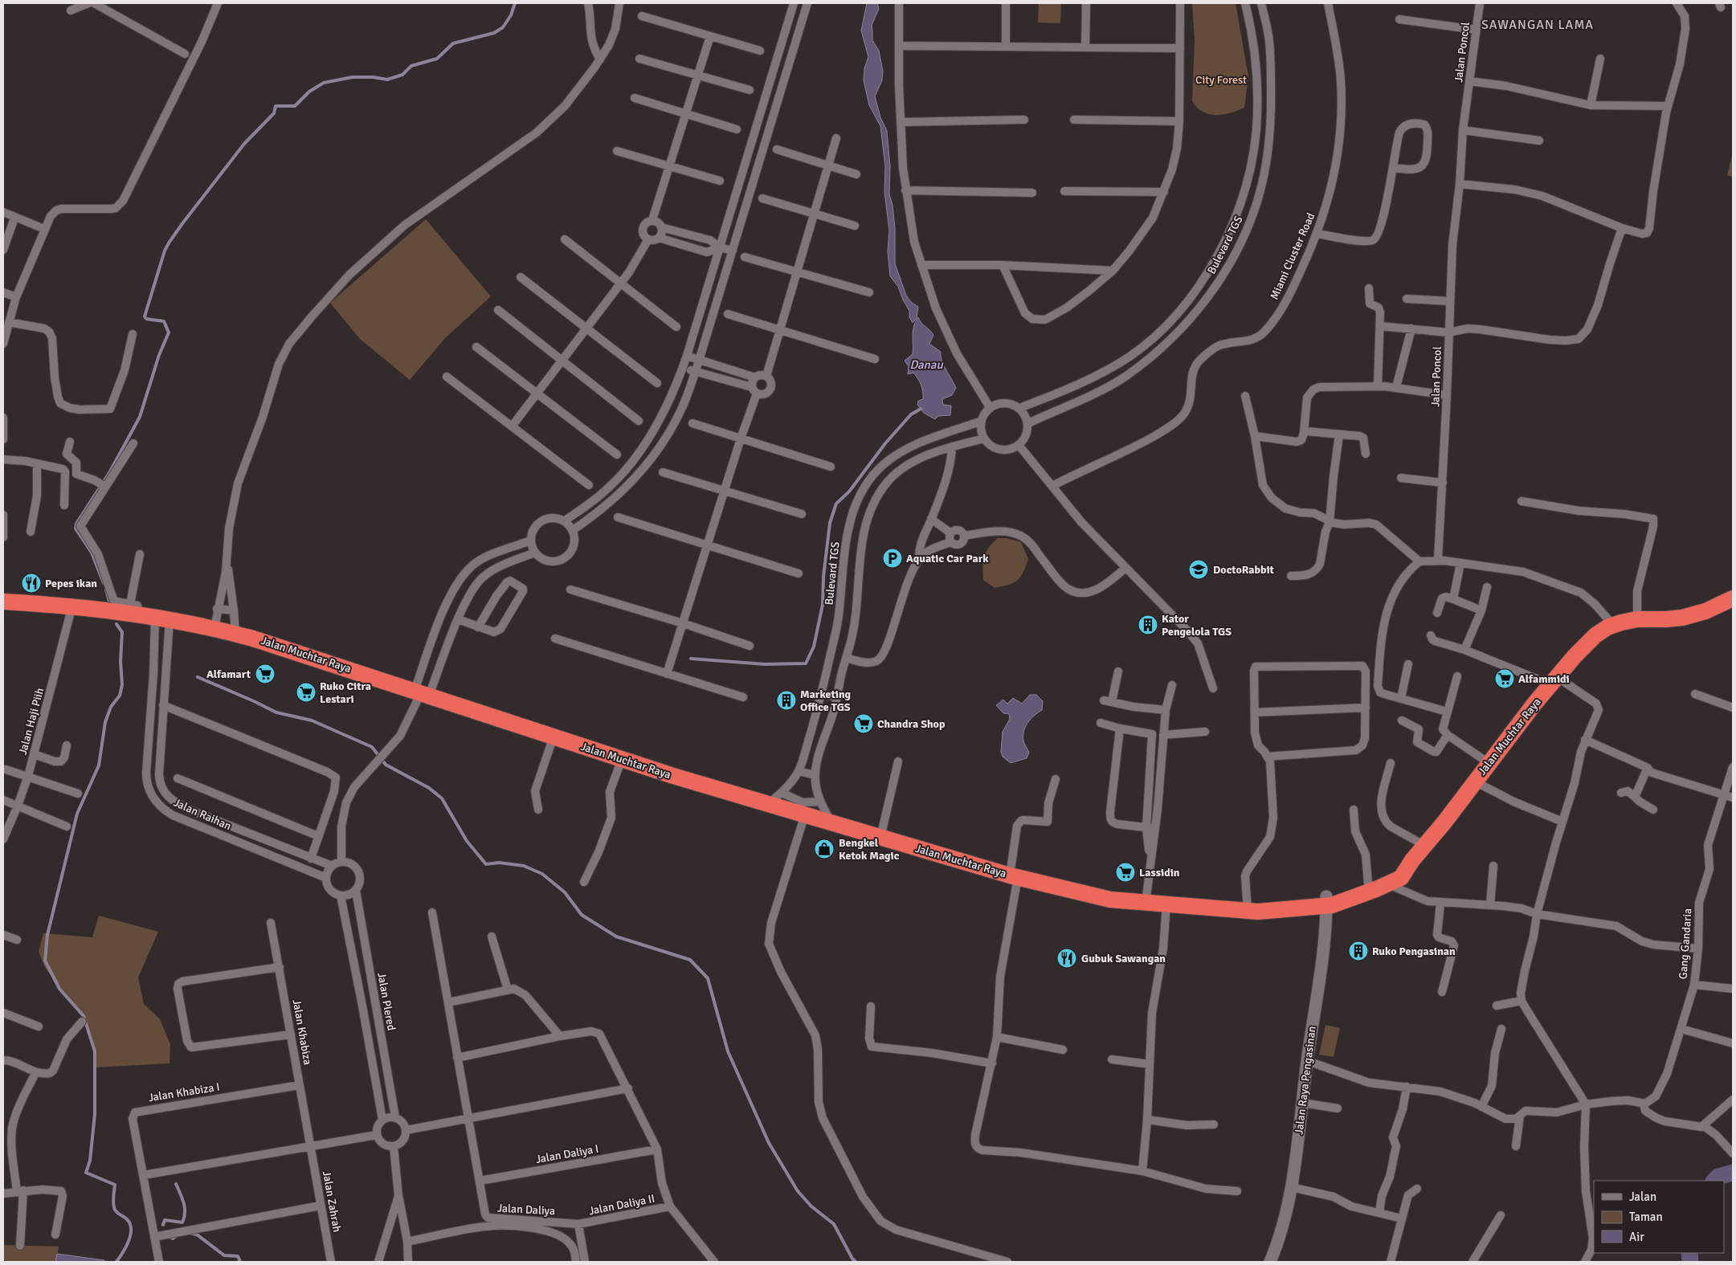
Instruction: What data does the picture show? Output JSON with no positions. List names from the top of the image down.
{
  "streets": {
    "highway": ["Jalan Muchtar Raya"],
    "main road": ["Jalan Raya Pengasinan"],
    "street": [
      "Jalan Poncol",
      "Bulevard TGS",
      "Miami Cluster Road",
      "Jalan Haji Piih",
      "Jalan Raihan",
      "Gang Gandaria",
      "Jalan Plered",
      "Jalan Khabiza",
      "Jalan Khabiza I",
      "Jalan Daliya I",
      "Jalan Zahrah",
      "Jalan Daliya II",
      "Jalan Daliya"
    ]
  },
  "crossings": [
    ["Bulevard TGS", "Jalan Muchtar Raya"],
    ["Jalan Muchtar Raya", "Jalan Haji Piih"],
    ["Jalan Muchtar Raya", "Jalan Raihan"],
    ["Jalan Muchtar Raya", "Jalan Raya Pengasinan"],
    ["Jalan Raihan", "Jalan Plered"],
    ["Jalan Khabiza", "Jalan Khabiza I"],
    ["Jalan Khabiza", "Jalan Zahrah"],
    ["Jalan Daliya I", "Jalan Daliya"],
    ["Jalan Daliya II", "Jalan Daliya"]
  ],
  "districts": ["SAWANGAN LAMA"],
  "water": ["Danau"],
  "parks": ["City Forest"],
  "places": {
    "parking": ["Aquatic Car Park"],
    "school or university": ["DoctoRabbit"],
    "restaurant": ["Pepes ikan", "Gubuk Sawangan"],
    "building": ["Kator Pengelola TGS", "Marketing Office TGS", "Ruko Pengasinan"],
    "supermarket": [
      "Alfamart",
      "Alfammidi",
      "Ruko Citra Lestari",
      "Chandra Shop",
      "Lassidin"
    ],
    "shop": ["Bengkel Ketok Magic"]
  },
  "legend": ["Jalan", "Taman", "Air"]
}
